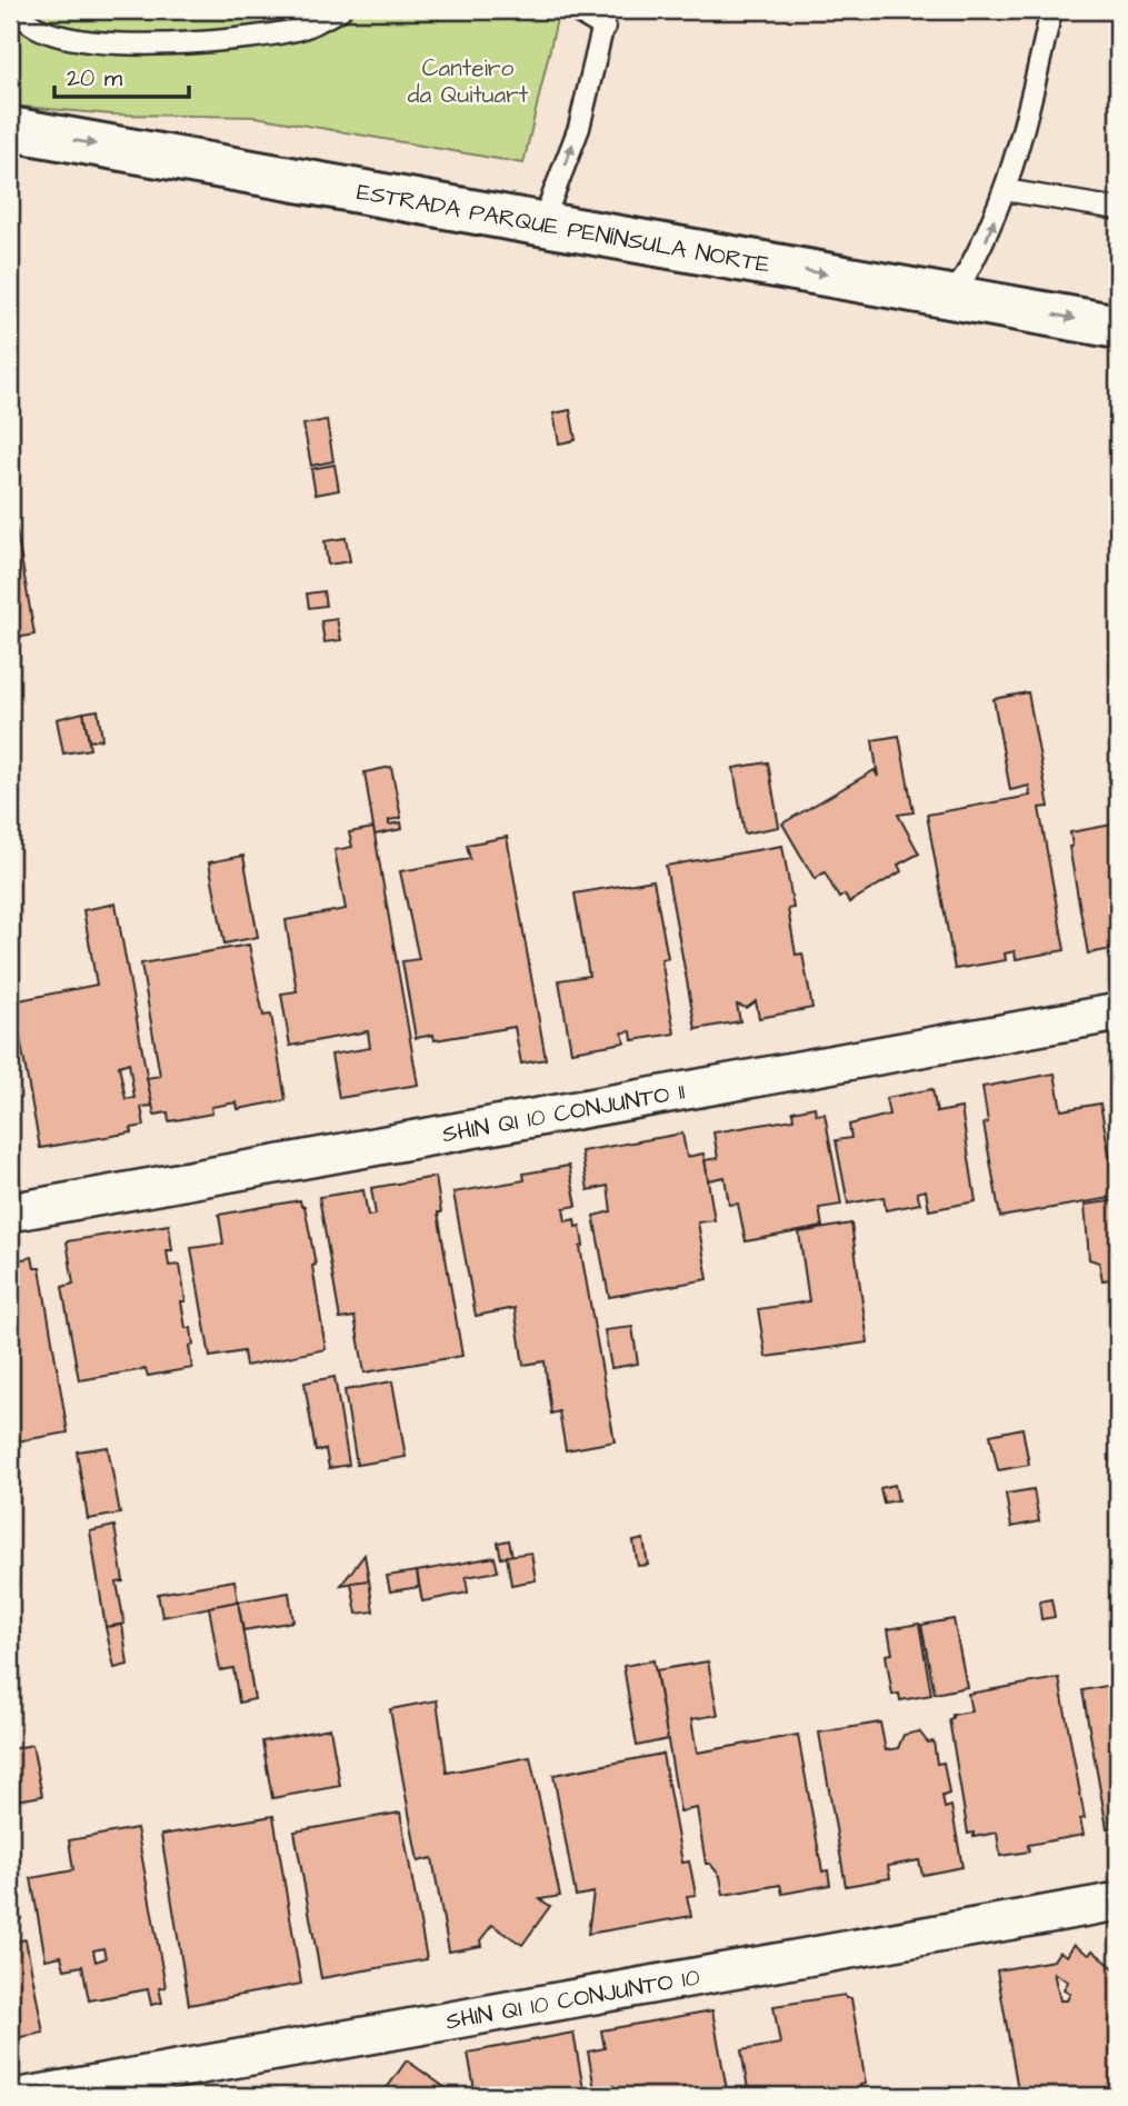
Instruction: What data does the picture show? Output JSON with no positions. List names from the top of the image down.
{
  "streets": {
    "main road": ["ESTRADA PARQUE PENÍNSULA NORTE"],
    "street": ["SHIN QI 10 CONJUNTO 11", "SHIN QI 10 CONJUNTO 10"]
  },
  "one_way": ["ESTRADA PARQUE PENÍNSULA NORTE"],
  "parks": ["Canteiro da Quituart"],
  "scale_bar": "20 m"
}
